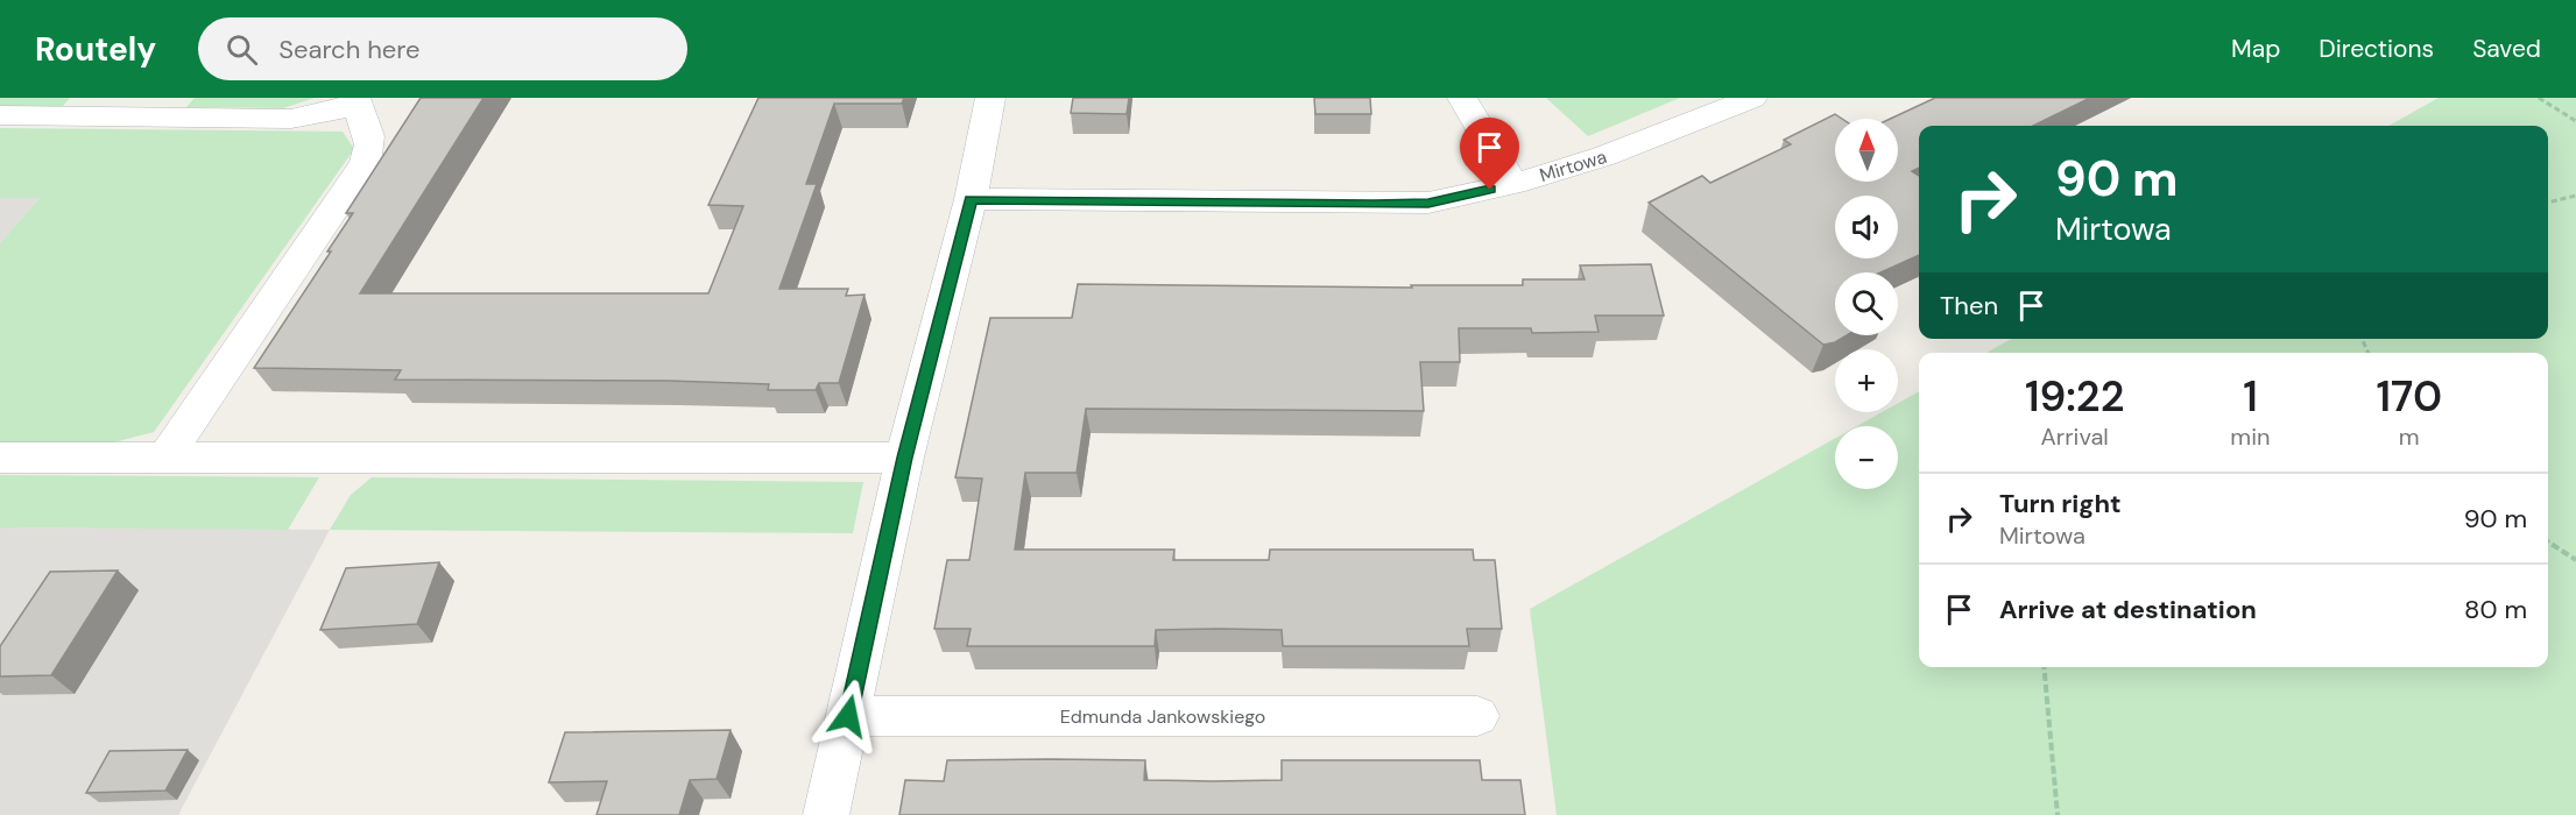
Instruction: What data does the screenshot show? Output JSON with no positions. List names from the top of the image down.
{
  "streets": {
    "street": ["Mirtowa", "Edmunda Jankowskiego"]
  },
  "north": "top",
  "page": {
    "header": "Routely",
    "search": "Search here",
    "nav": ["Map", "Directions", "Saved"],
    "map_buttons": ["+", "−"],
    "turn": ["90 m", "Mirtowa"],
    "then": "Then",
    "eta": [
      "19:22",
      "Arrival",
      "1",
      "min",
      "170",
      "m"
    ],
    "list": [
      {
        "name": "Turn right",
        "note": "Mirtowa",
        "value": "90 m"
      },
      {
        "name": "Arrive at destination",
        "value": "80 m"
      }
    ]
  }
}
